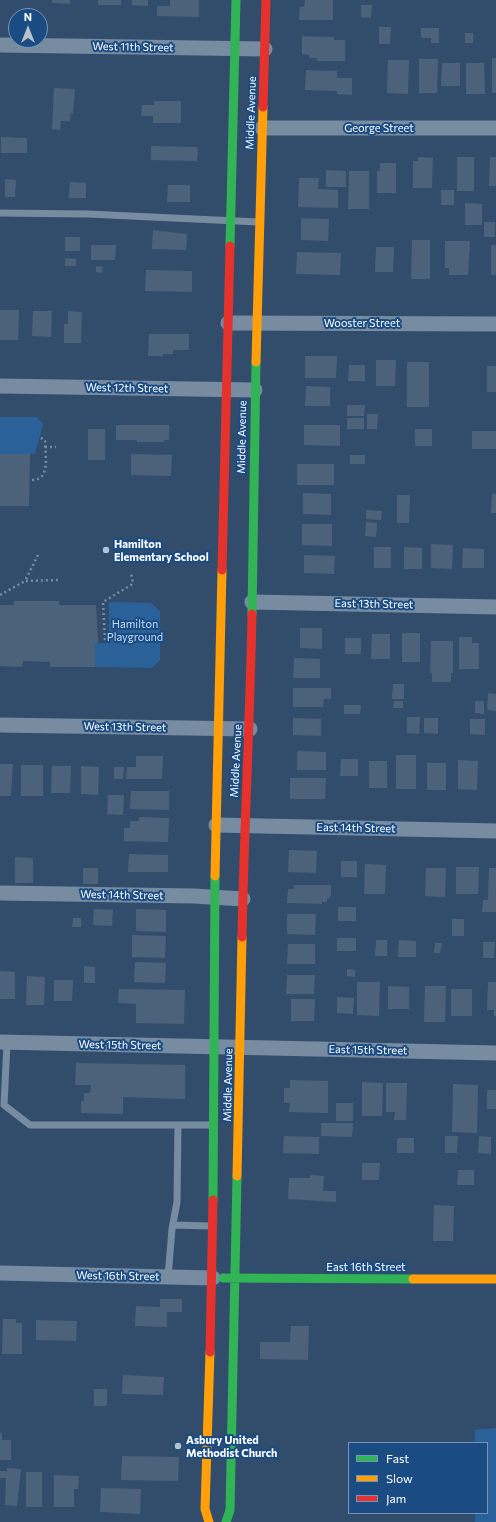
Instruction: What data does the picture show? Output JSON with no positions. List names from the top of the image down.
{
  "streets": {
    "main road": ["Middle Avenue", "East 16th Street", "West 16th Street"],
    "street": [
      "West 11th Street",
      "George Street",
      "Wooster Street",
      "West 12th Street",
      "East 13th Street",
      "West 13th Street",
      "East 14th Street",
      "West 14th Street",
      "West 15th Street",
      "East 15th Street"
    ]
  },
  "crossings": [
    ["West 11th Street", "Middle Avenue"],
    ["Middle Avenue", "George Street"],
    ["Middle Avenue", "Wooster Street"],
    ["Middle Avenue", "West 12th Street"],
    ["Middle Avenue", "East 13th Street"],
    ["Middle Avenue", "West 13th Street"],
    ["Middle Avenue", "East 14th Street"],
    ["Middle Avenue", "West 14th Street"],
    ["Middle Avenue", "West 15th Street"],
    ["Middle Avenue", "East 15th Street"],
    ["Middle Avenue", "East 16th Street"],
    ["Middle Avenue", "West 16th Street"],
    ["West 15th Street", "East 15th Street"],
    ["East 16th Street", "West 16th Street"]
  ],
  "parks": ["Hamilton Playground"],
  "places": ["Hamilton Elementary School", "Asbury United Methodist Church"],
  "legend": ["Fast", "Slow", "Jam"],
  "north": "top"
}
